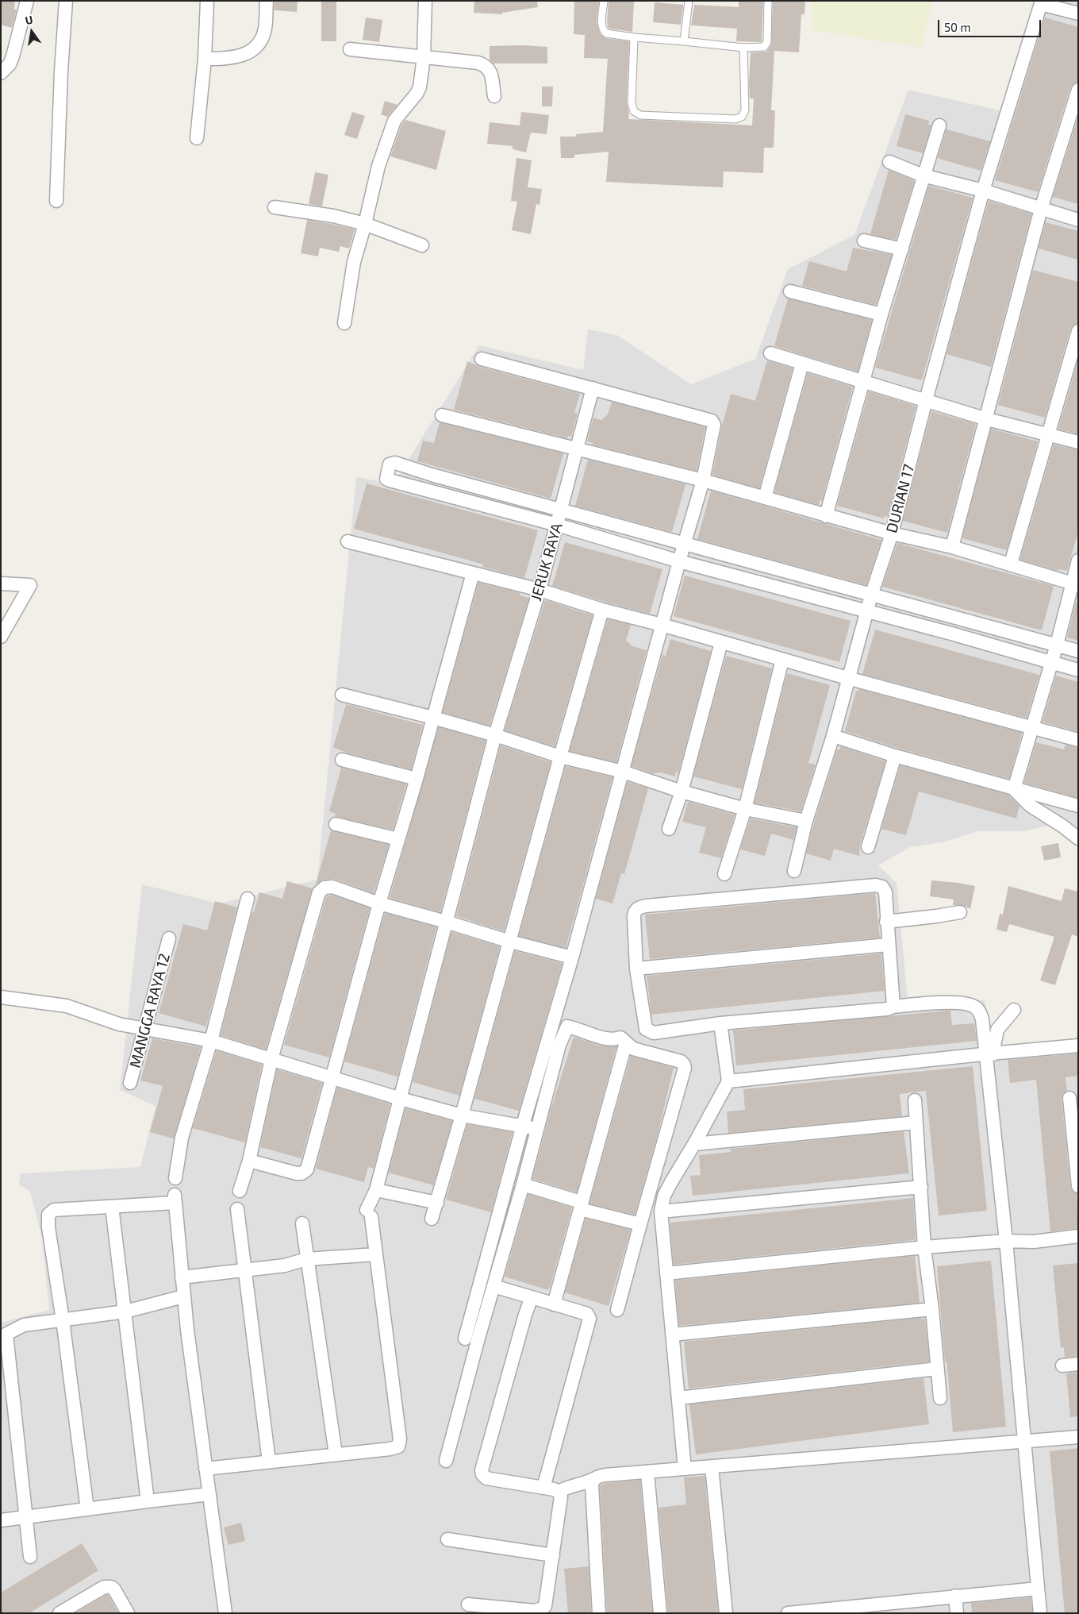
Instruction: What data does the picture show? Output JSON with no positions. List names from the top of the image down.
{
  "streets": {
    "street": ["DURIAN 17", "JERUK RAYA", "MANGGA RAYA 12"]
  },
  "scale_bar": "50 m",
  "north": "top"
}
